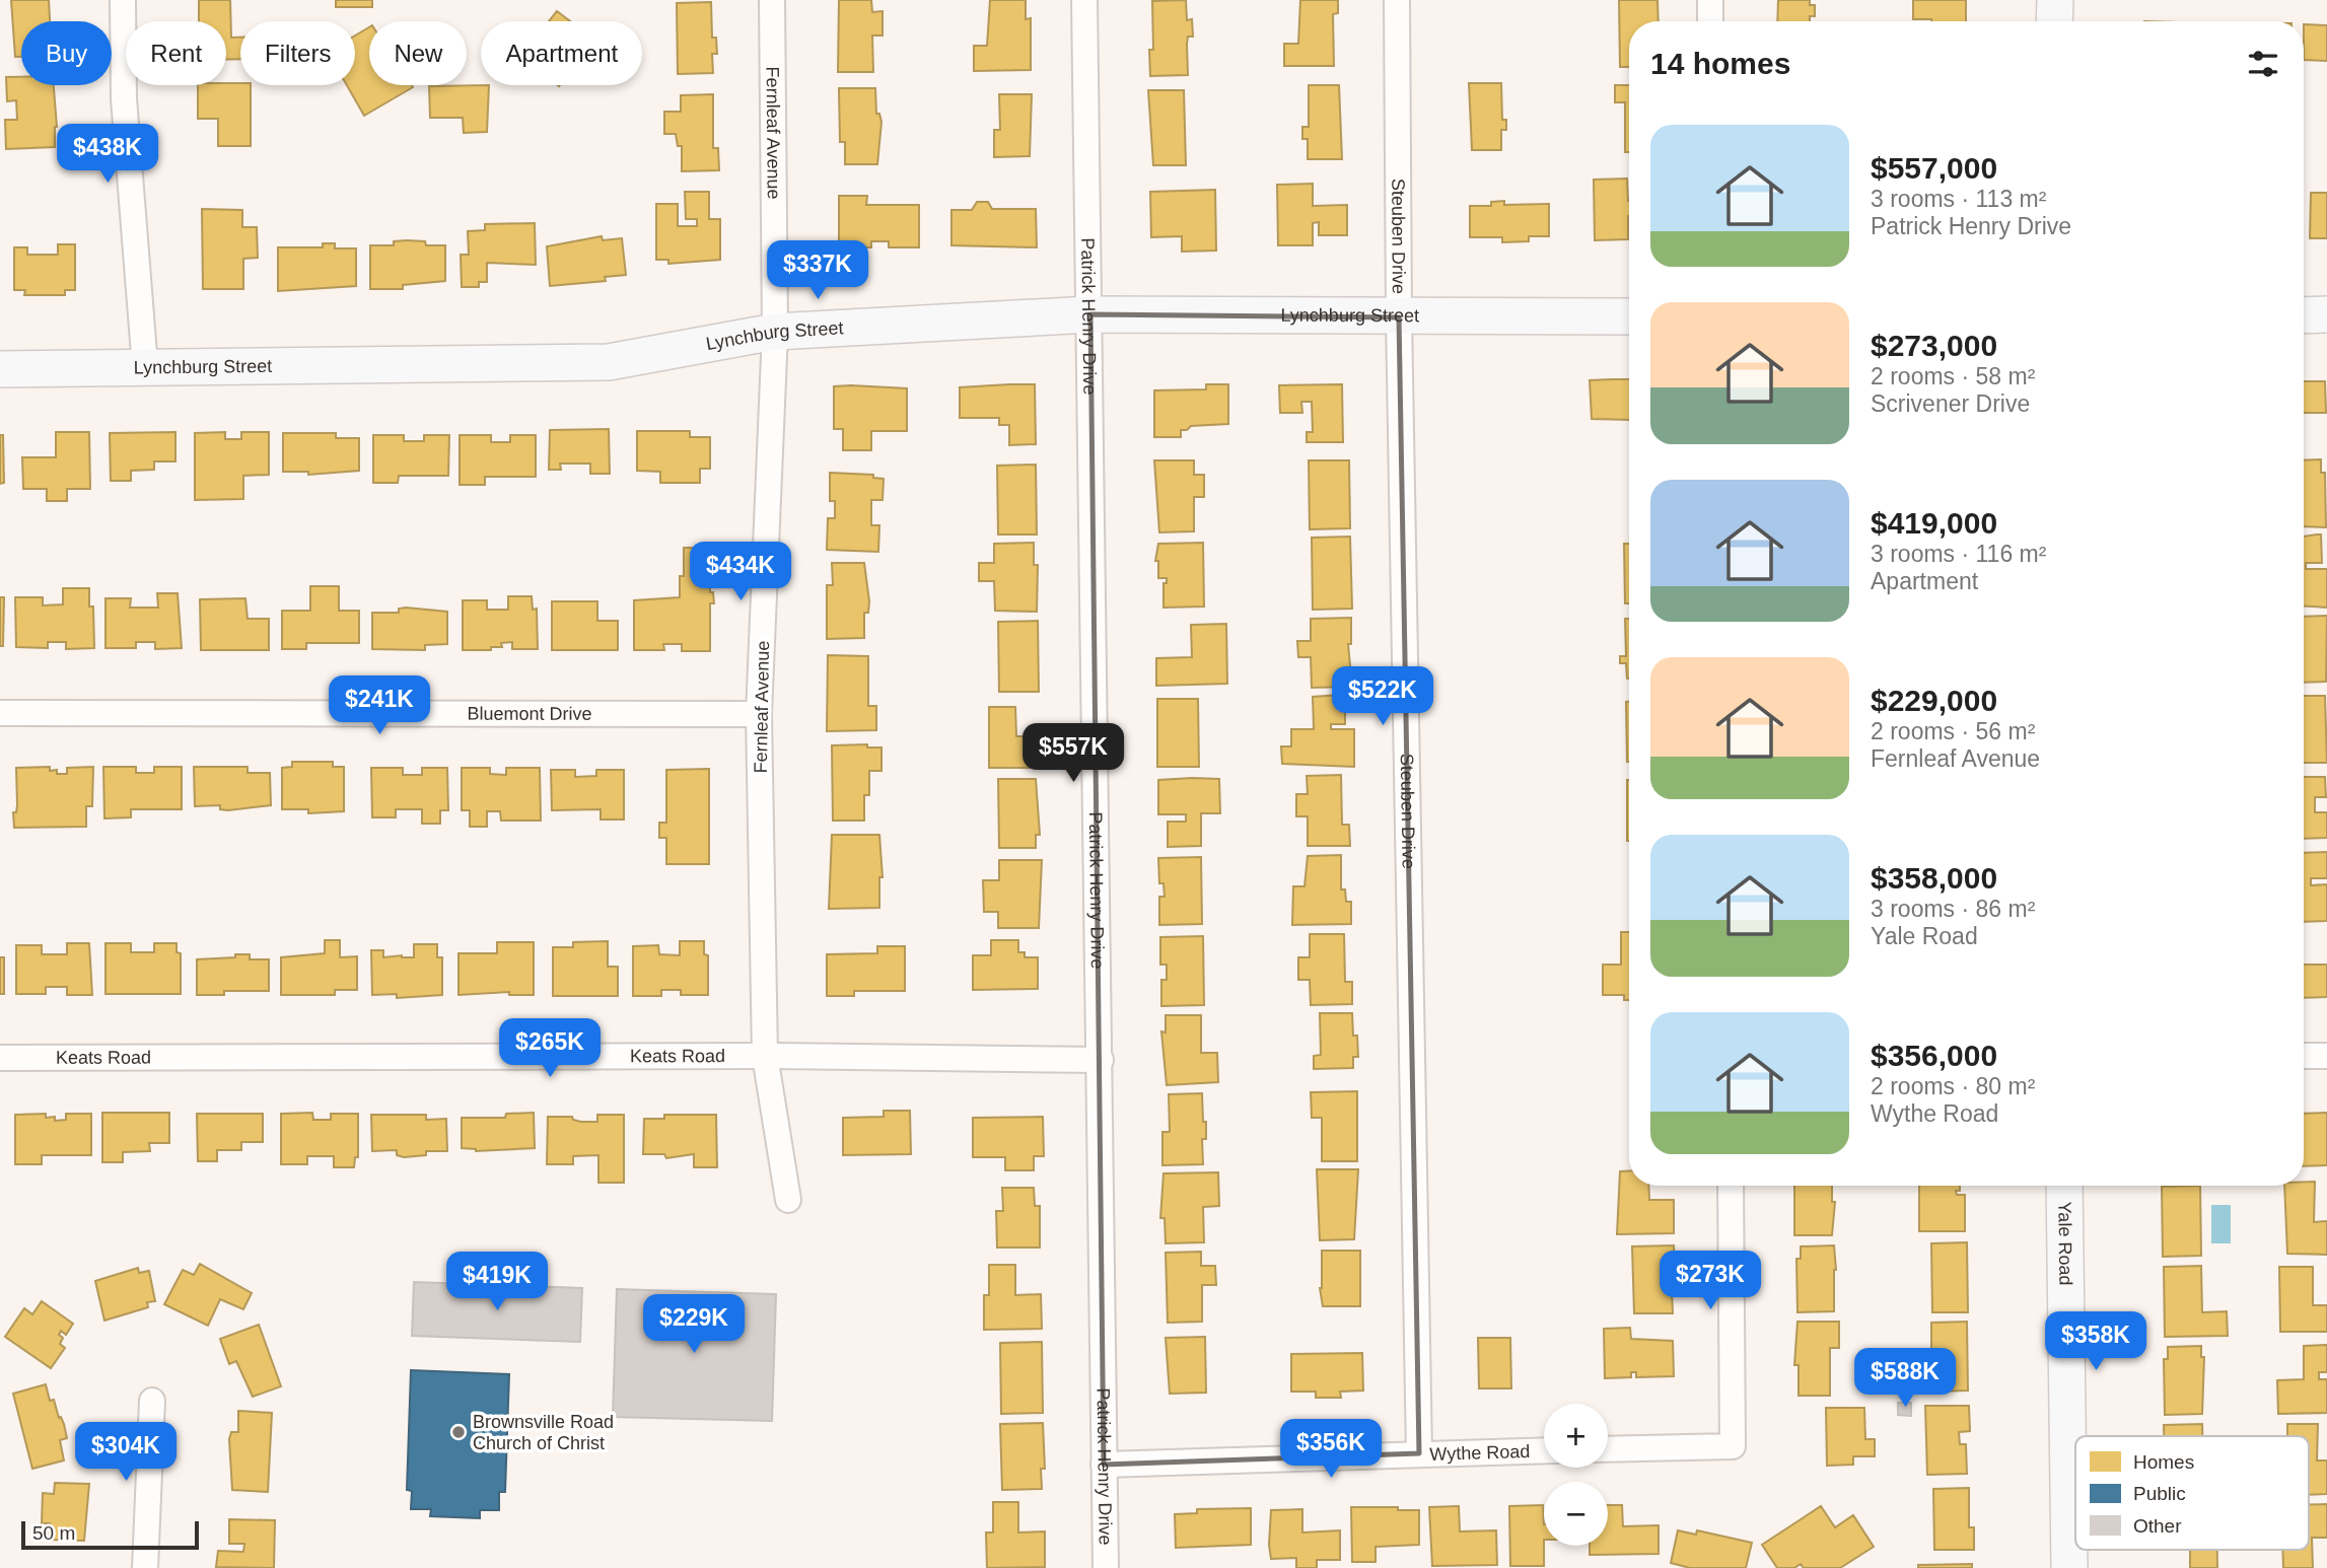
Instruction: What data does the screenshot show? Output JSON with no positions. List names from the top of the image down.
{
  "streets": {
    "street": [
      "Fernleaf Avenue",
      "Steuben Drive",
      "Patrick Henry Drive",
      "Lynchburg Street",
      "Bluemont Drive",
      "Keats Road",
      "Yale Road",
      "Wythe Road"
    ]
  },
  "crossings": [
    ["Fernleaf Avenue", "Lynchburg Street"],
    ["Fernleaf Avenue", "Bluemont Drive"],
    ["Fernleaf Avenue", "Keats Road"],
    ["Steuben Drive", "Lynchburg Street"],
    ["Steuben Drive", "Wythe Road"],
    ["Patrick Henry Drive", "Lynchburg Street"],
    ["Patrick Henry Drive", "Keats Road"],
    ["Patrick Henry Drive", "Wythe Road"]
  ],
  "places": ["Brownsville Road Church of Christ"],
  "legend": ["Homes", "Public", "Other"],
  "scale_bar": "50 m",
  "page": {
    "chip": [
      "Buy",
      "Rent",
      "Filters",
      "New",
      "Apartment"
    ],
    "heading": "14 homes",
    "list": [
      {
        "name": "$557,000",
        "note": "3 rooms · 113 m² · Patrick Henry Drive"
      },
      {
        "name": "$273,000",
        "note": "2 rooms · 58 m² · Scrivener Drive"
      },
      {
        "name": "$419,000",
        "note": "3 rooms · 116 m² · Apartment"
      },
      {
        "name": "$229,000",
        "note": "2 rooms · 56 m² · Fernleaf Avenue"
      },
      {
        "name": "$358,000",
        "note": "3 rooms · 86 m² · Yale Road"
      },
      {
        "name": "$356,000",
        "note": "2 rooms · 80 m² · Wythe Road"
      }
    ],
    "price": [
      "$438K",
      "$337K",
      "$434K",
      "$522K",
      "$241K",
      "$557K",
      "$265K",
      "$273K",
      "$419K",
      "$229K",
      "$358K",
      "$588K",
      "$356K",
      "$304K"
    ],
    "map_buttons": ["+", "−"],
    "scale": "50 m"
  }
}
